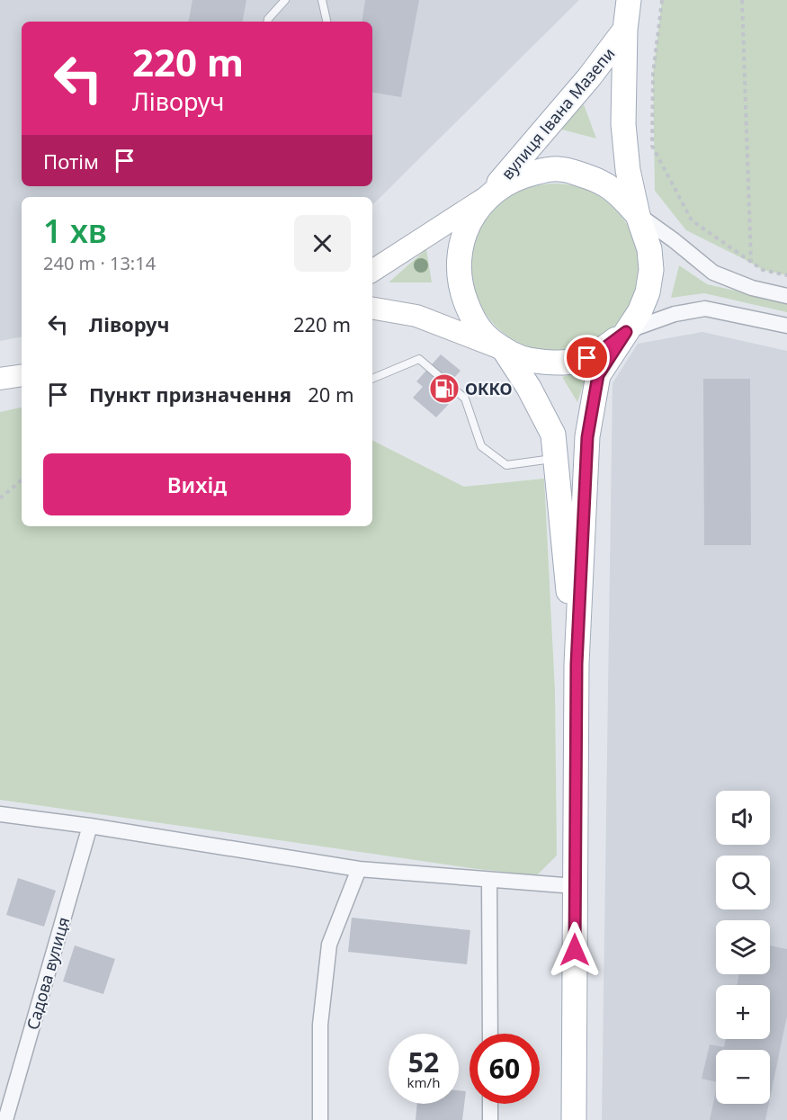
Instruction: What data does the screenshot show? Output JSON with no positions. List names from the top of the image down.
{
  "streets": {
    "main road": ["вулиця Івана Мазепи"],
    "street": ["Садова вулиця"]
  },
  "places": {
    "fuel station": ["ОККО"]
  },
  "page": {
    "turn": ["220 m", "Ліворуч"],
    "then": "Потім",
    "heading": ["1 хв", "240 m · 13:14"],
    "list": [
      {
        "name": "Ліворуч",
        "value": "220 m"
      },
      {
        "name": "Пункт призначення",
        "value": "20 m"
      }
    ],
    "buttons": "Вихід",
    "map_buttons": ["+", "−"],
    "speed": "52 km/h",
    "limit": "60"
  }
}
